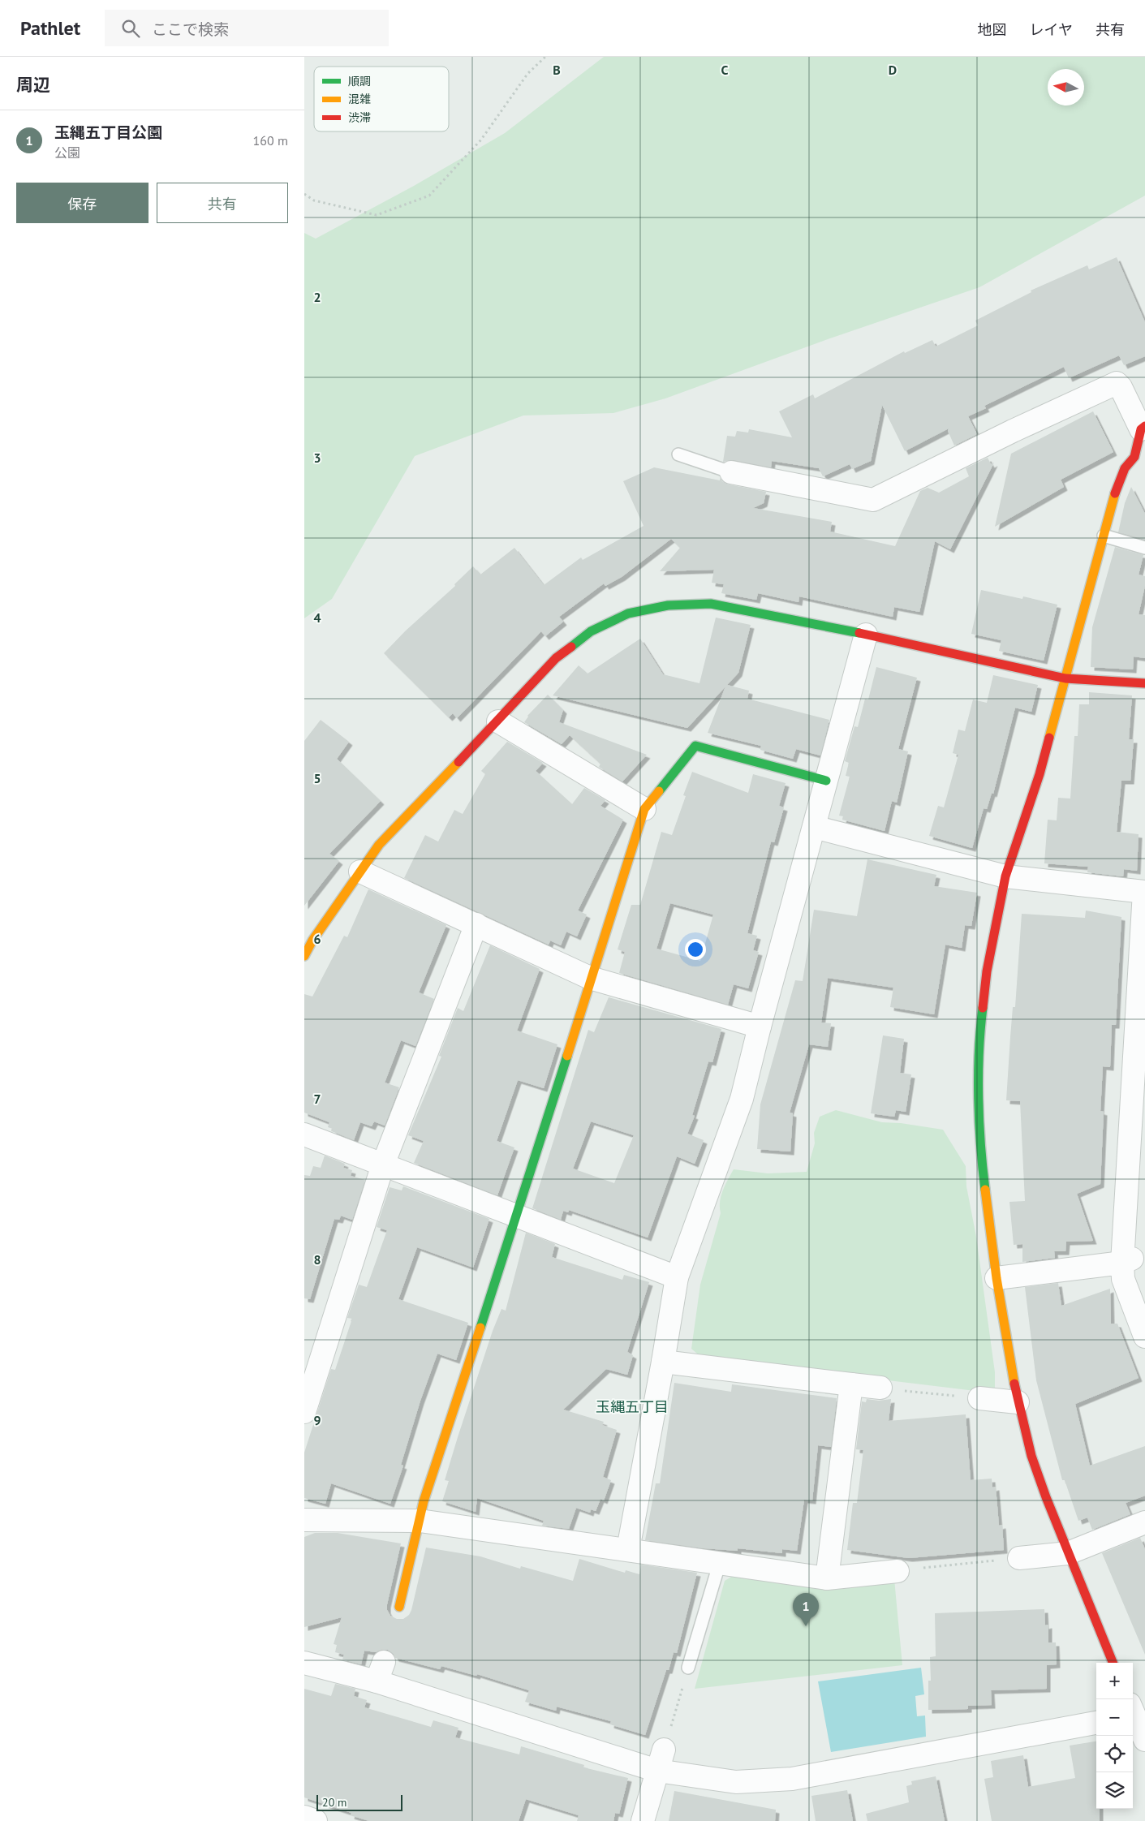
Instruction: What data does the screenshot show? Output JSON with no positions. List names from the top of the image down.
{
  "districts": ["玉縄五丁目"],
  "legend": ["順調", "混雑", "渋滞"],
  "scale_bar": "20 m",
  "north": "left",
  "page": {
    "header": "Pathlet",
    "search": "ここで検索",
    "nav": ["地図", "レイヤ", "共有"],
    "heading": "周辺",
    "list": [
      {
        "mark": "1",
        "name": "玉縄五丁目公園",
        "note": "公園",
        "value": "160 m"
      }
    ],
    "buttons": ["保存", "共有"],
    "pins": "1",
    "map_buttons": ["+", "−"],
    "scale": "20 m"
  },
  "grid": {
    "columns": ["B", "C", "D"],
    "rows": [
      "2",
      "3",
      "4",
      "5",
      "6",
      "7",
      "8",
      "9"
    ]
  }
}
